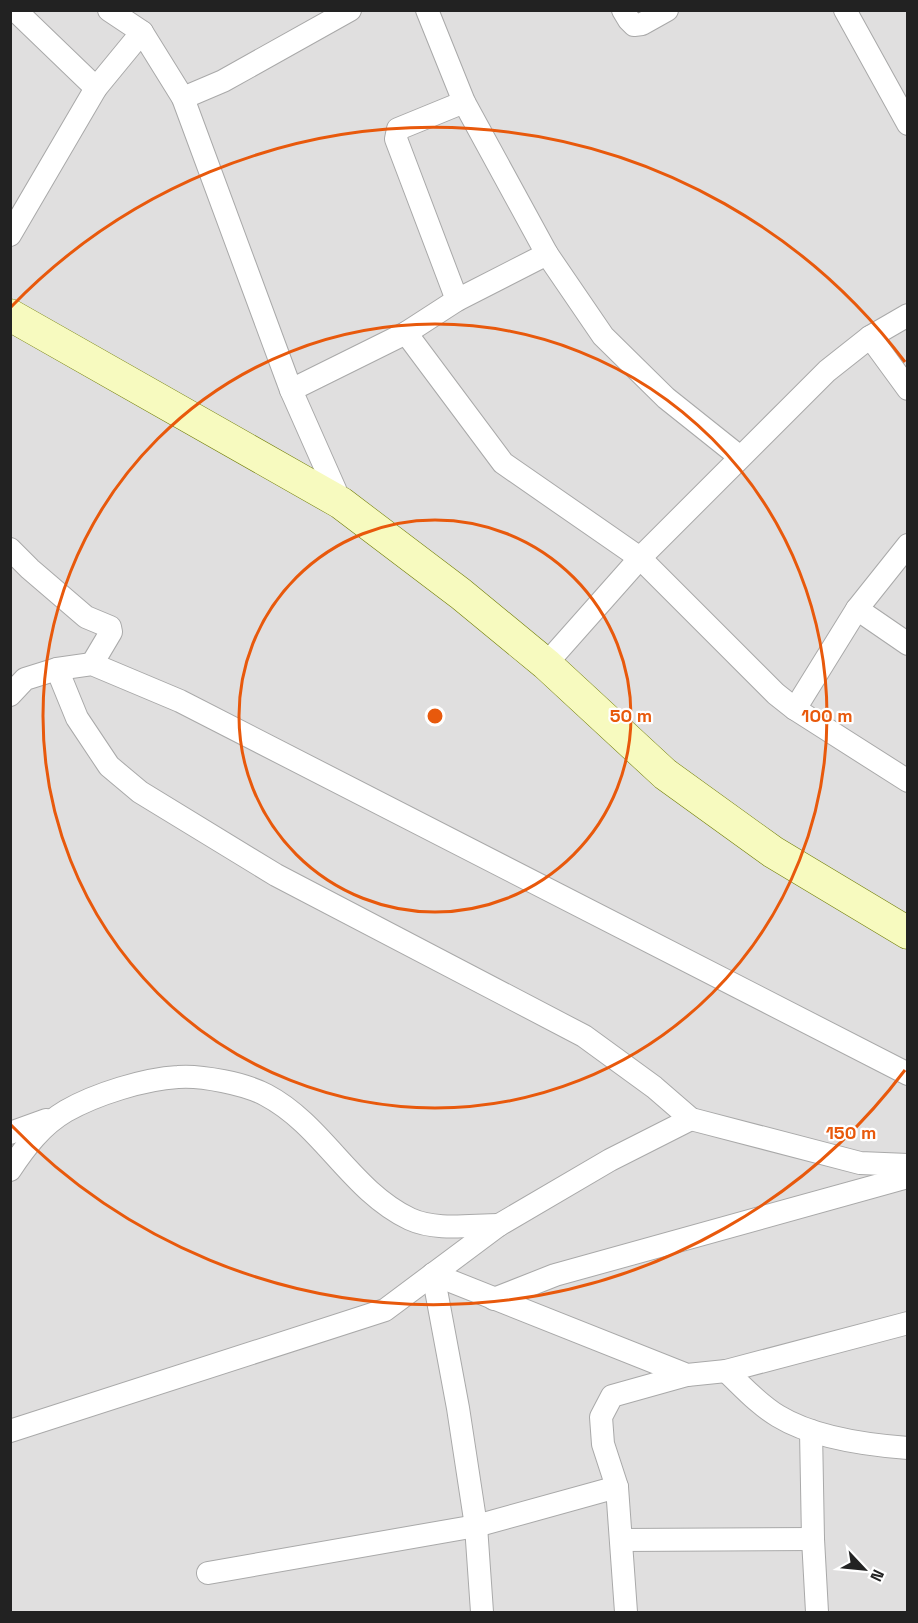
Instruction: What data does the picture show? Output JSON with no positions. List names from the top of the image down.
{
  "north": "bottom right",
  "rings": ["50 m", "100 m", "150 m"]
}
